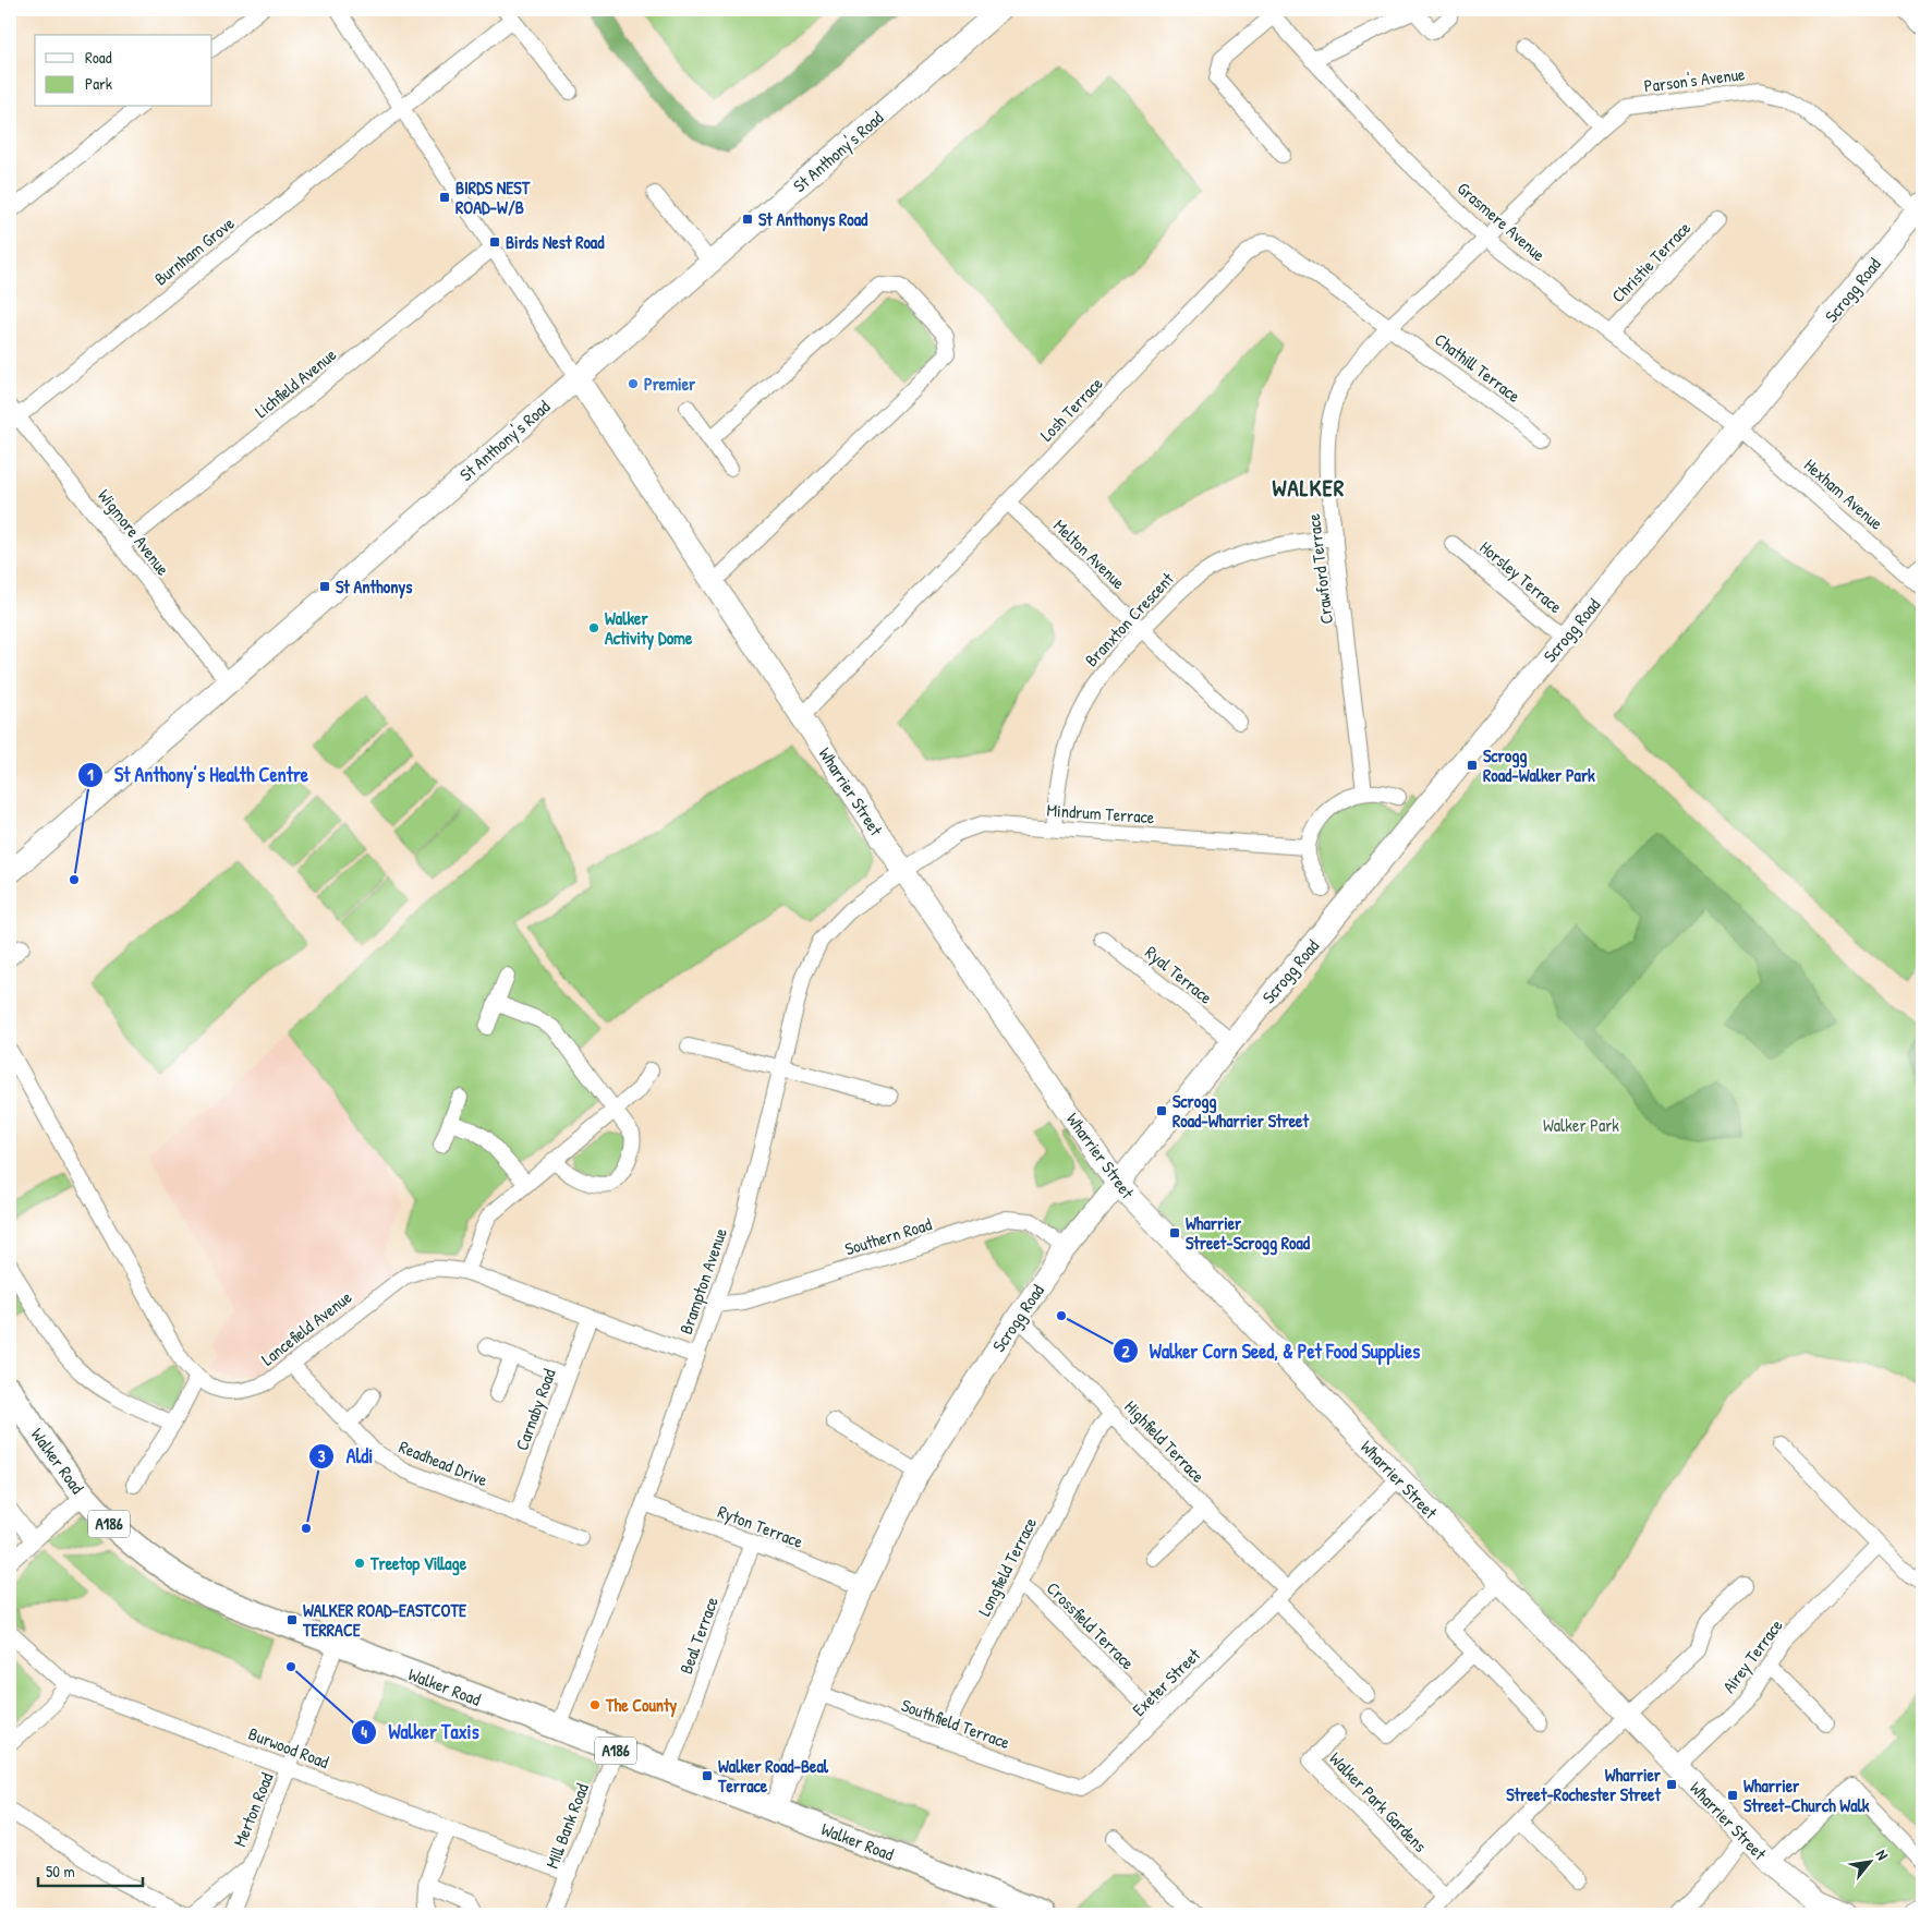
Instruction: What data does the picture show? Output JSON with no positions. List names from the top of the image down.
{
  "streets": {
    "main road": ["Walker Road", "A186"],
    "street": [
      "Parson's Avenue",
      "St Anthony's Road",
      "Grasmere Avenue",
      "Burnham Grove",
      "Christie Terrace",
      "Scrogg Road",
      "Chathill Terrace",
      "Lichfield Avenue",
      "Losh Terrace",
      "Hexham Avenue",
      "Wigmore Avenue",
      "Melton Avenue",
      "Crawford Terrace",
      "Horsley Terrace",
      "Branxton Crescent",
      "Wharrier Street",
      "Mindrum Terrace",
      "Ryal Terrace",
      "Southern Road",
      "Brampton Avenue",
      "Lancefield Avenue",
      "Carnaby Road",
      "Highfield Terrace",
      "Readhead Drive",
      "Ryton Terrace",
      "Longfield Terrace",
      "Crossfield Terrace",
      "Beal Terrace",
      "Airey Terrace",
      "Exeter Street",
      "Southfield Terrace",
      "Burwood Road",
      "Walker Park Gardens",
      "Merton Road",
      "Mill Bank Road"
    ]
  },
  "crossings": [
    ["Parson's Avenue", "Grasmere Avenue"],
    ["Parson's Avenue", "Scrogg Road"],
    ["Parson's Avenue", "Crawford Terrace"],
    ["St Anthony's Road", "Wigmore Avenue"],
    ["St Anthony's Road", "Wharrier Street"],
    ["Grasmere Avenue", "Christie Terrace"],
    ["Grasmere Avenue", "Scrogg Road"],
    ["Grasmere Avenue", "Hexham Avenue"],
    ["Grasmere Avenue", "Crawford Terrace"],
    ["Burnham Grove", "Wigmore Avenue"],
    ["Scrogg Road", "Hexham Avenue"],
    ["Scrogg Road", "Horsley Terrace"],
    ["Scrogg Road", "Wharrier Street"],
    ["Scrogg Road", "Ryal Terrace"],
    ["Scrogg Road", "Southern Road"],
    ["Scrogg Road", "Highfield Terrace"],
    ["Scrogg Road", "Walker Road"],
    ["Scrogg Road", "Ryton Terrace"],
    ["Scrogg Road", "Southfield Terrace"],
    ["Chathill Terrace", "Losh Terrace"],
    ["Chathill Terrace", "Crawford Terrace"],
    ["Lichfield Avenue", "Wigmore Avenue"],
    ["Losh Terrace", "Melton Avenue"],
    ["Losh Terrace", "Crawford Terrace"],
    ["Losh Terrace", "Wharrier Street"],
    ["Melton Avenue", "Branxton Crescent"],
    ["Crawford Terrace", "Branxton Crescent"],
    ["Branxton Crescent", "Mindrum Terrace"],
    ["Wharrier Street", "Mindrum Terrace"],
    ["Wharrier Street", "Brampton Avenue"],
    ["Wharrier Street", "Airey Terrace"],
    ["Wharrier Street", "Exeter Street"],
    ["Mindrum Terrace", "Brampton Avenue"],
    ["Southern Road", "Brampton Avenue"],
    ["Brampton Avenue", "Lancefield Avenue"],
    ["Brampton Avenue", "Walker Road"],
    ["Brampton Avenue", "Ryton Terrace"],
    ["Lancefield Avenue", "Carnaby Road"],
    ["Lancefield Avenue", "Readhead Drive"],
    ["Carnaby Road", "Readhead Drive"],
    ["Highfield Terrace", "Longfield Terrace"],
    ["Highfield Terrace", "Exeter Street"],
    ["Walker Road", "Beal Terrace"],
    ["Walker Road", "Merton Road"],
    ["Walker Road", "Mill Bank Road"],
    ["Ryton Terrace", "Beal Terrace"],
    ["Longfield Terrace", "Crossfield Terrace"],
    ["Longfield Terrace", "Southfield Terrace"],
    ["Crossfield Terrace", "Exeter Street"],
    ["Exeter Street", "Southfield Terrace"],
    ["Burwood Road", "Merton Road"],
    ["Burwood Road", "Mill Bank Road"]
  ],
  "districts": ["WALKER"],
  "parks": ["Walker Park"],
  "places": {
    "transit": [
      "BIRDS NEST ROAD-W/B",
      "St Anthonys Road",
      "Birds Nest Road",
      "St Anthonys",
      "Scrogg Road-Walker Park",
      "Scrogg Road-Wharrier Street",
      "Wharrier Street-Scrogg Road",
      "WALKER ROAD-EASTCOTE TERRACE",
      "Walker Road-Beal Terrace",
      "Wharrier Street-Rochester Street",
      "Wharrier Street-Church Walk"
    ],
    "other": [
      "Premier",
      "Walker Activity Dome",
      "St Anthony’s Health Centre",
      "Walker Corn Seed, & Pet Food Supplies",
      "Aldi",
      "Treetop Village",
      "Walker Taxis",
      "The County"
    ]
  },
  "legend": ["Road", "Park"],
  "scale_bar": "50 m",
  "north": "top right"
}
